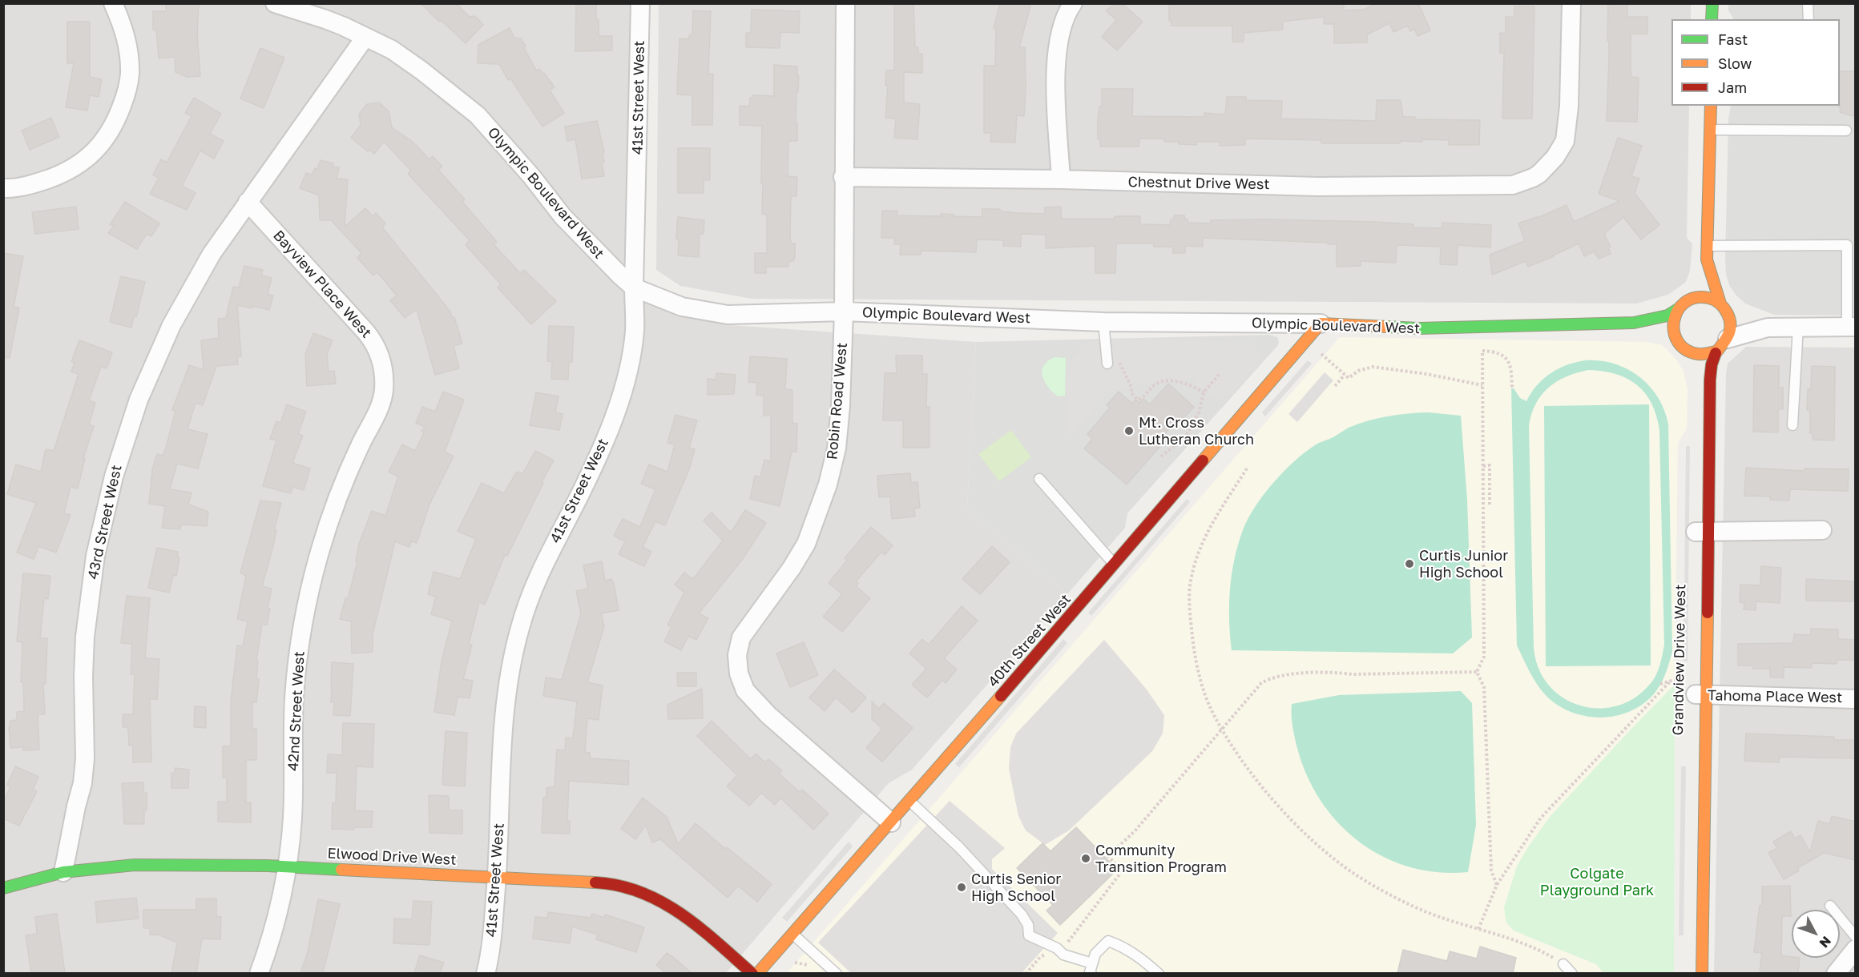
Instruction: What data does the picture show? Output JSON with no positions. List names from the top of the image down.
{
  "streets": {
    "street": [
      "41st Street West",
      "Chestnut Drive West",
      "Olympic Boulevard West",
      "Bayview Place West",
      "Robin Road West",
      "43rd Street West",
      "40th Street West",
      "Grandview Drive West",
      "Tahoma Place West",
      "42nd Street West",
      "Elwood Drive West"
    ]
  },
  "crossings": [
    ["41st Street West", "Olympic Boulevard West"],
    ["41st Street West", "Elwood Drive West"],
    ["Chestnut Drive West", "Robin Road West"],
    ["Olympic Boulevard West", "Robin Road West"],
    ["Olympic Boulevard West", "40th Street West"],
    ["Olympic Boulevard West", "Grandview Drive West"],
    ["Bayview Place West", "43rd Street West"],
    ["Bayview Place West", "42nd Street West"],
    ["Robin Road West", "40th Street West"],
    ["43rd Street West", "Elwood Drive West"],
    ["Grandview Drive West", "Tahoma Place West"],
    ["42nd Street West", "Elwood Drive West"]
  ],
  "parks": ["Colgate Playground Park"],
  "places": [
    "Mt. Cross Lutheran Church",
    "Curtis Junior High School",
    "Community Transition Program",
    "Curtis Senior High School"
  ],
  "legend": ["Fast", "Slow", "Jam"],
  "north": "bottom right"
}
